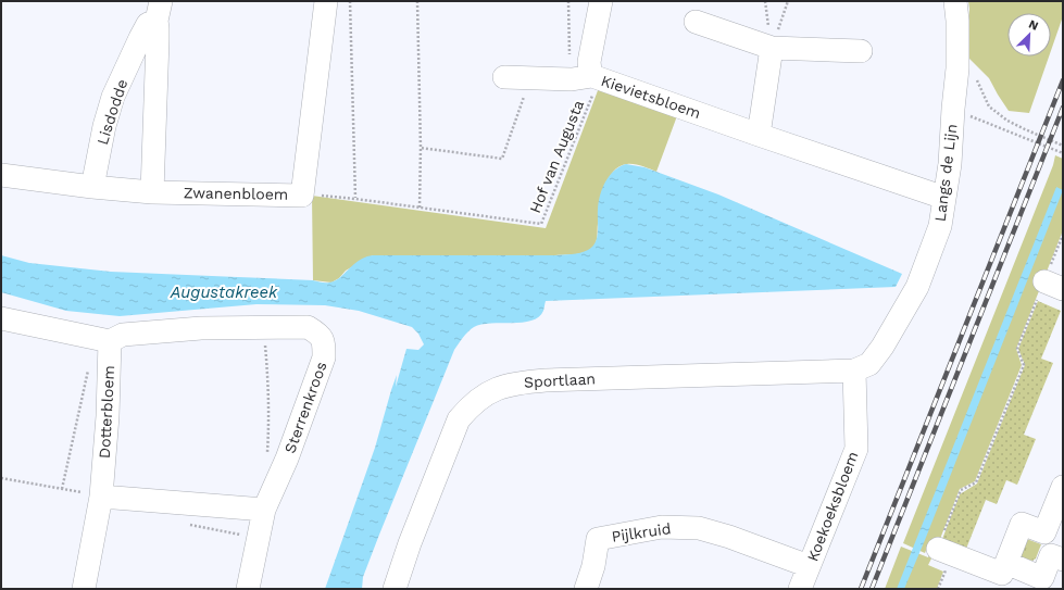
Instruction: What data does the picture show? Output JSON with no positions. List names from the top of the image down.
{
  "streets": {
    "street": [
      "Kievietsbloem",
      "Lisdodde",
      "Langs de Lijn",
      "Zwanenbloem",
      "Sportlaan",
      "Sterrenkroos",
      "Dotterbloem",
      "Koekoeksbloem",
      "Pijlkruid"
    ],
    "path": ["Hof van Augusta"]
  },
  "crossings": [
    ["Kievietsbloem", "Hof van Augusta"],
    ["Kievietsbloem", "Langs de Lijn"],
    ["Lisdodde", "Zwanenbloem"],
    ["Hof van Augusta", "Zwanenbloem"],
    ["Langs de Lijn", "Sportlaan"],
    ["Langs de Lijn", "Koekoeksbloem"],
    ["Sportlaan", "Koekoeksbloem"],
    ["Sterrenkroos", "Dotterbloem"],
    ["Koekoeksbloem", "Pijlkruid"]
  ],
  "water": ["Augustakreek"],
  "north": "top right"
}
